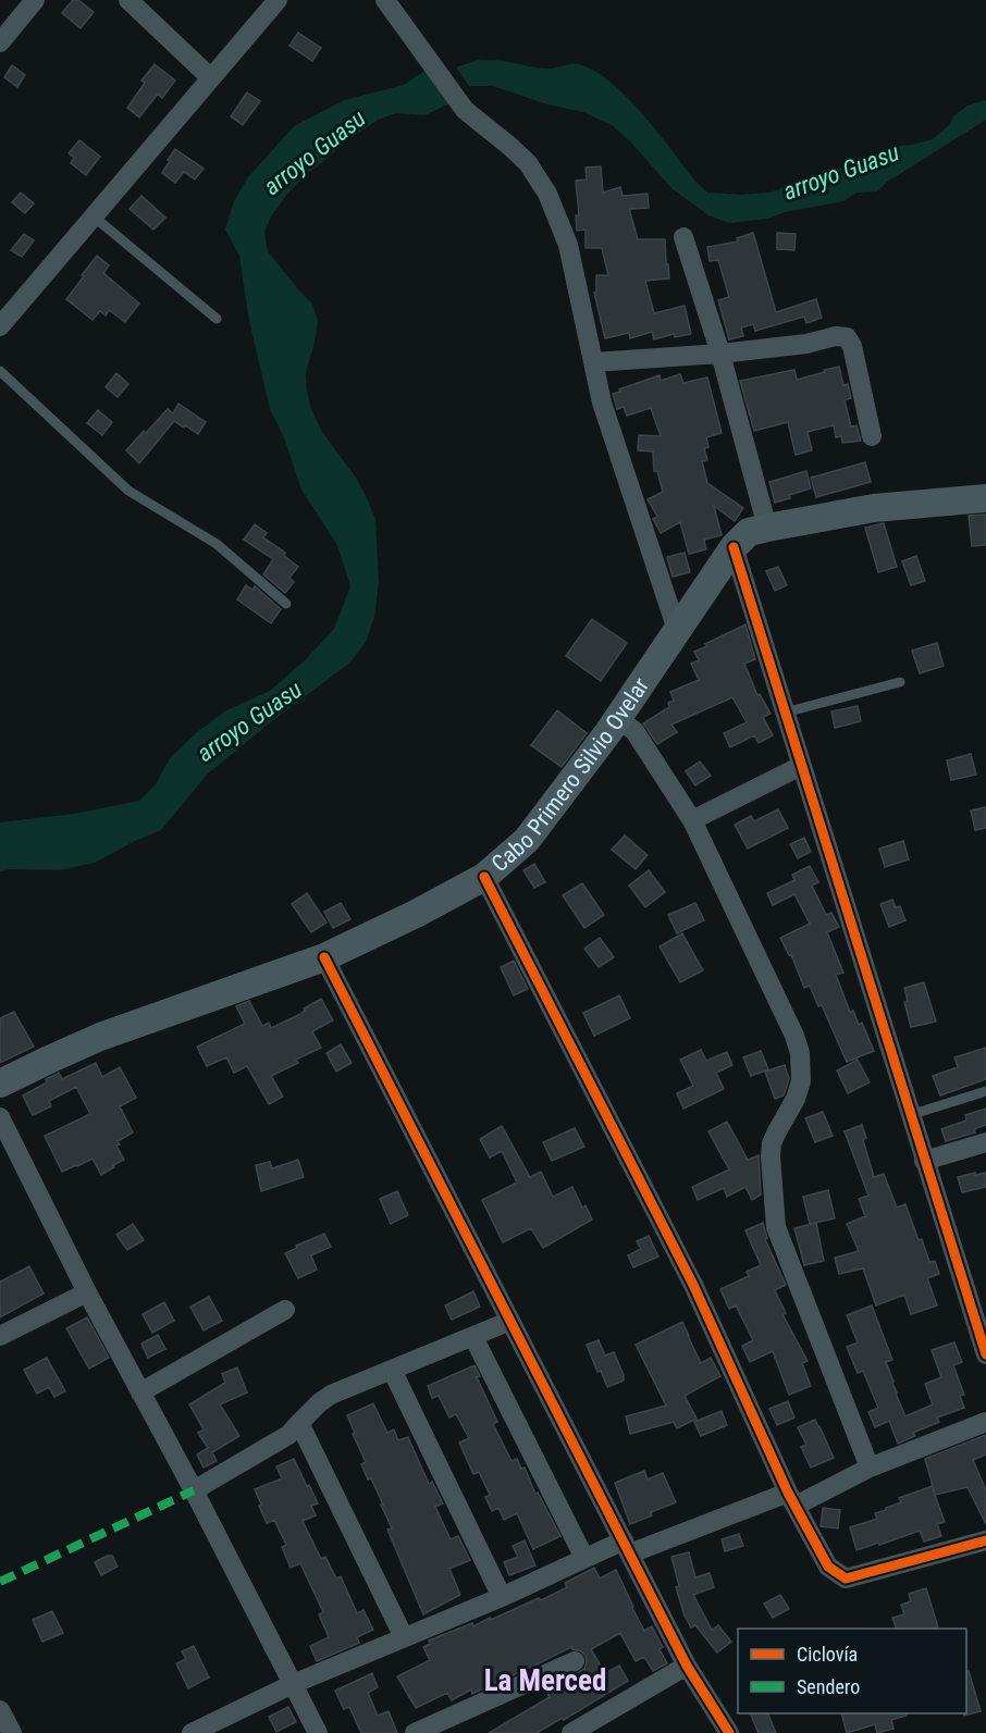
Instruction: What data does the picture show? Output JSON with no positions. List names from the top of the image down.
{
  "streets": {
    "main road": ["Cabo Primero Silvio Ovelar"]
  },
  "districts": ["La Merced"],
  "water": ["arroyo Guasu"],
  "legend": ["Ciclovía", "Sendero"]
}
